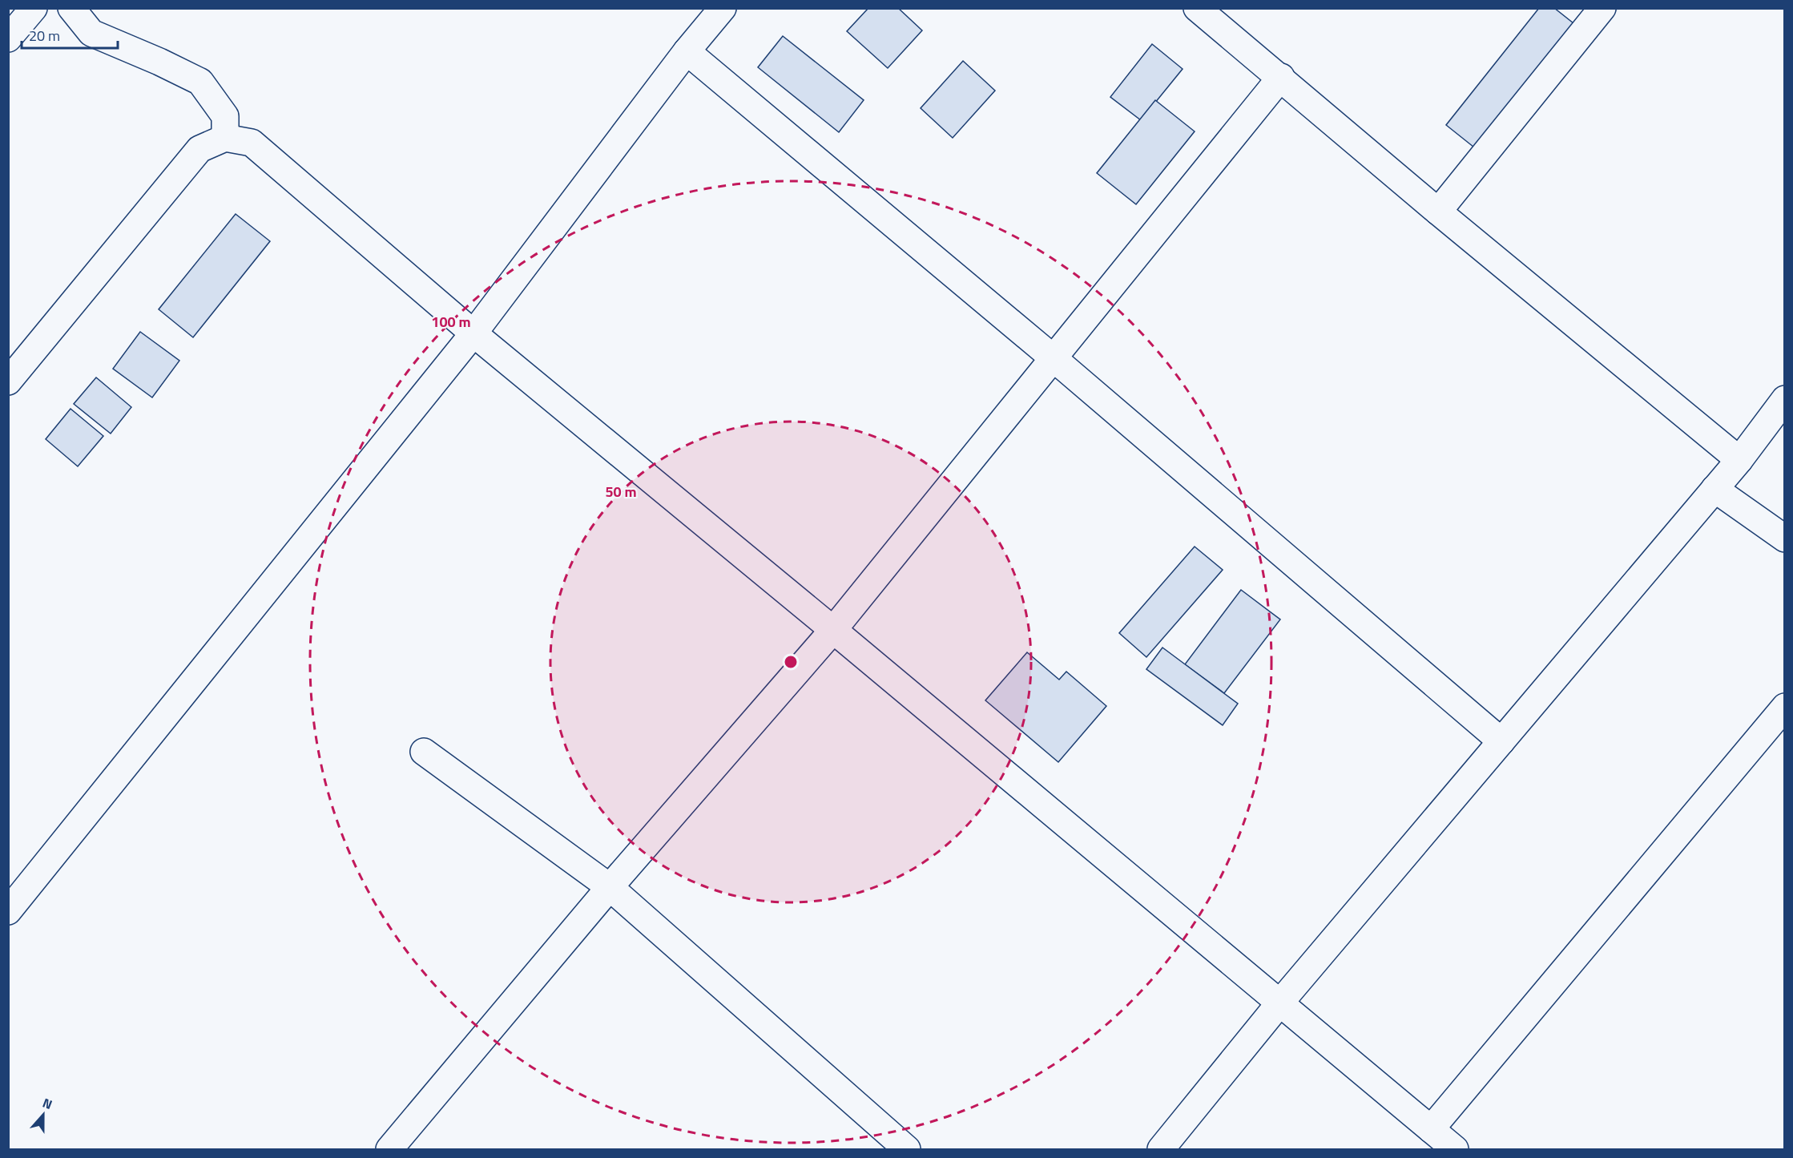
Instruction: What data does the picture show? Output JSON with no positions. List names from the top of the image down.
{
  "scale_bar": "20 m",
  "north": "top",
  "rings": ["100 m", "50 m"]
}
